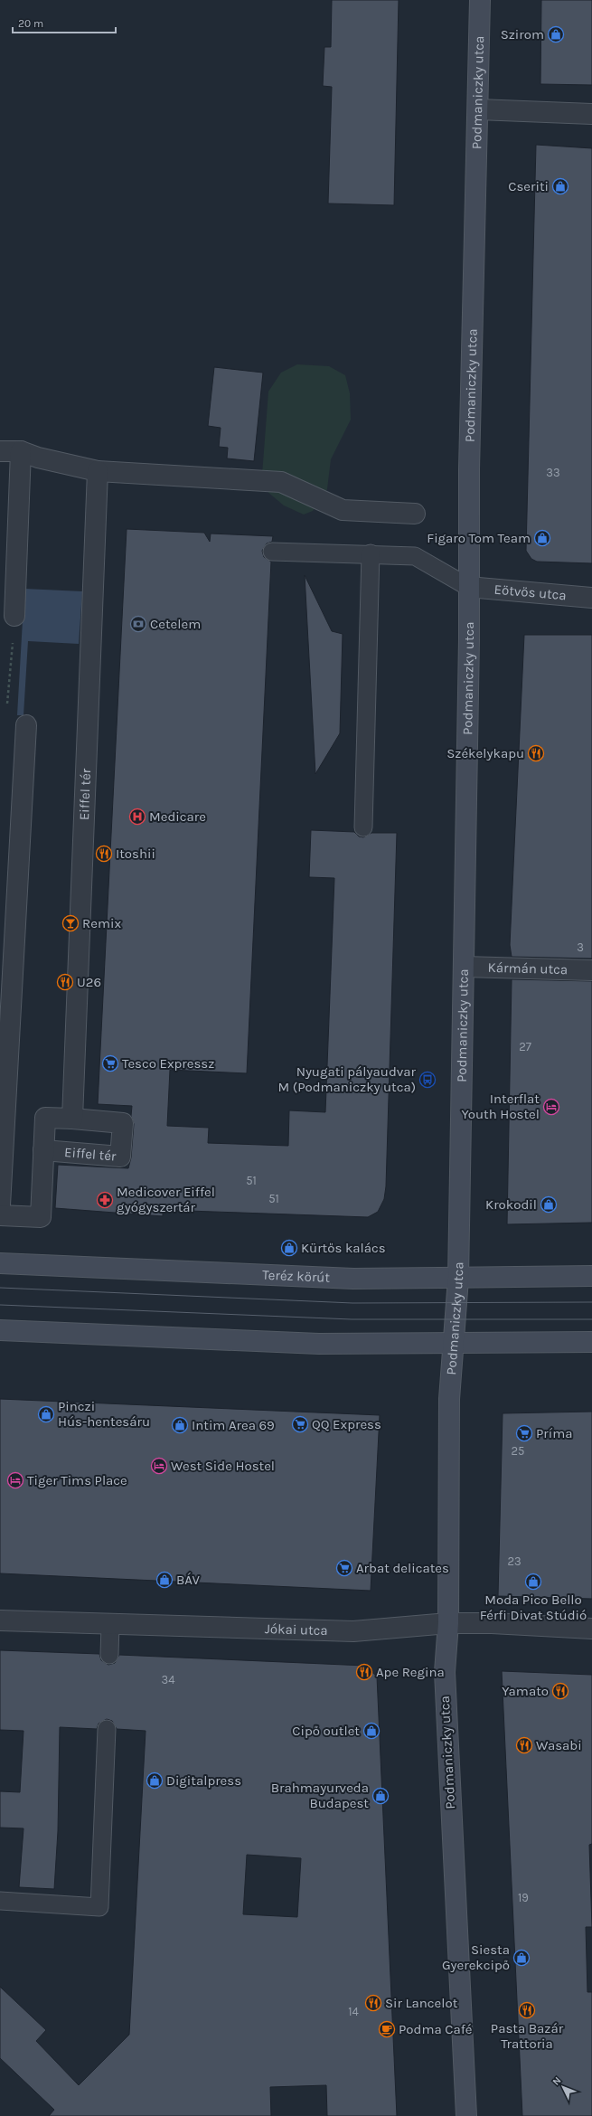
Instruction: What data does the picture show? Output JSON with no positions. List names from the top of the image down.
{
  "streets": {
    "street": [
      "Podmaniczky utca",
      "Eötvös utca",
      "Eiffel tér",
      "Kármán utca",
      "Teréz körút",
      "Jókai utca"
    ]
  },
  "crossings": [
    ["Podmaniczky utca", "Eötvös utca"],
    ["Podmaniczky utca", "Kármán utca"],
    ["Podmaniczky utca", "Teréz körút"],
    ["Podmaniczky utca", "Jókai utca"]
  ],
  "places": {
    "shop": [
      "Szirom",
      "Cseriti",
      "Figaro Tom Team",
      "Krokodil",
      "Kürtős kalács",
      "Pinczi Hús-hentesáru",
      "Intim Area 69",
      "BÁV",
      "Moda Pico Bello Férfi Divat Stúdió",
      "Cipő outlet",
      "Digitalpress",
      "Brahmayurveda Budapest",
      "Siesta Gyerekcipő"
    ],
    "bank": ["Cetelem"],
    "restaurant": [
      "Székelykapu",
      "Itoshii",
      "U26",
      "Ape Regina",
      "Yamato",
      "Wasabi",
      "Sir Lancelot",
      "Pasta Bazár Trattoria"
    ],
    "hospital": ["Medicare"],
    "bar": ["Remix"],
    "supermarket": [
      "Tesco Expressz",
      "QQ Express",
      "Príma",
      "Arbat delicates"
    ],
    "bus stop": ["Nyugati pályaudvar M (Podmaniczky utca)"],
    "hotel": ["Interflat Youth Hostel", "West Side Hostel", "Tiger Tims Place"],
    "pharmacy": ["Medicover Eiffel gyógyszertár"],
    "cafe": ["Podma Café"]
  },
  "house_numbers": [
    "33",
    "3",
    "27",
    "51",
    "51",
    "25",
    "23",
    "34",
    "19",
    "14"
  ],
  "scale_bar": "20 m",
  "north": "top left"
}
